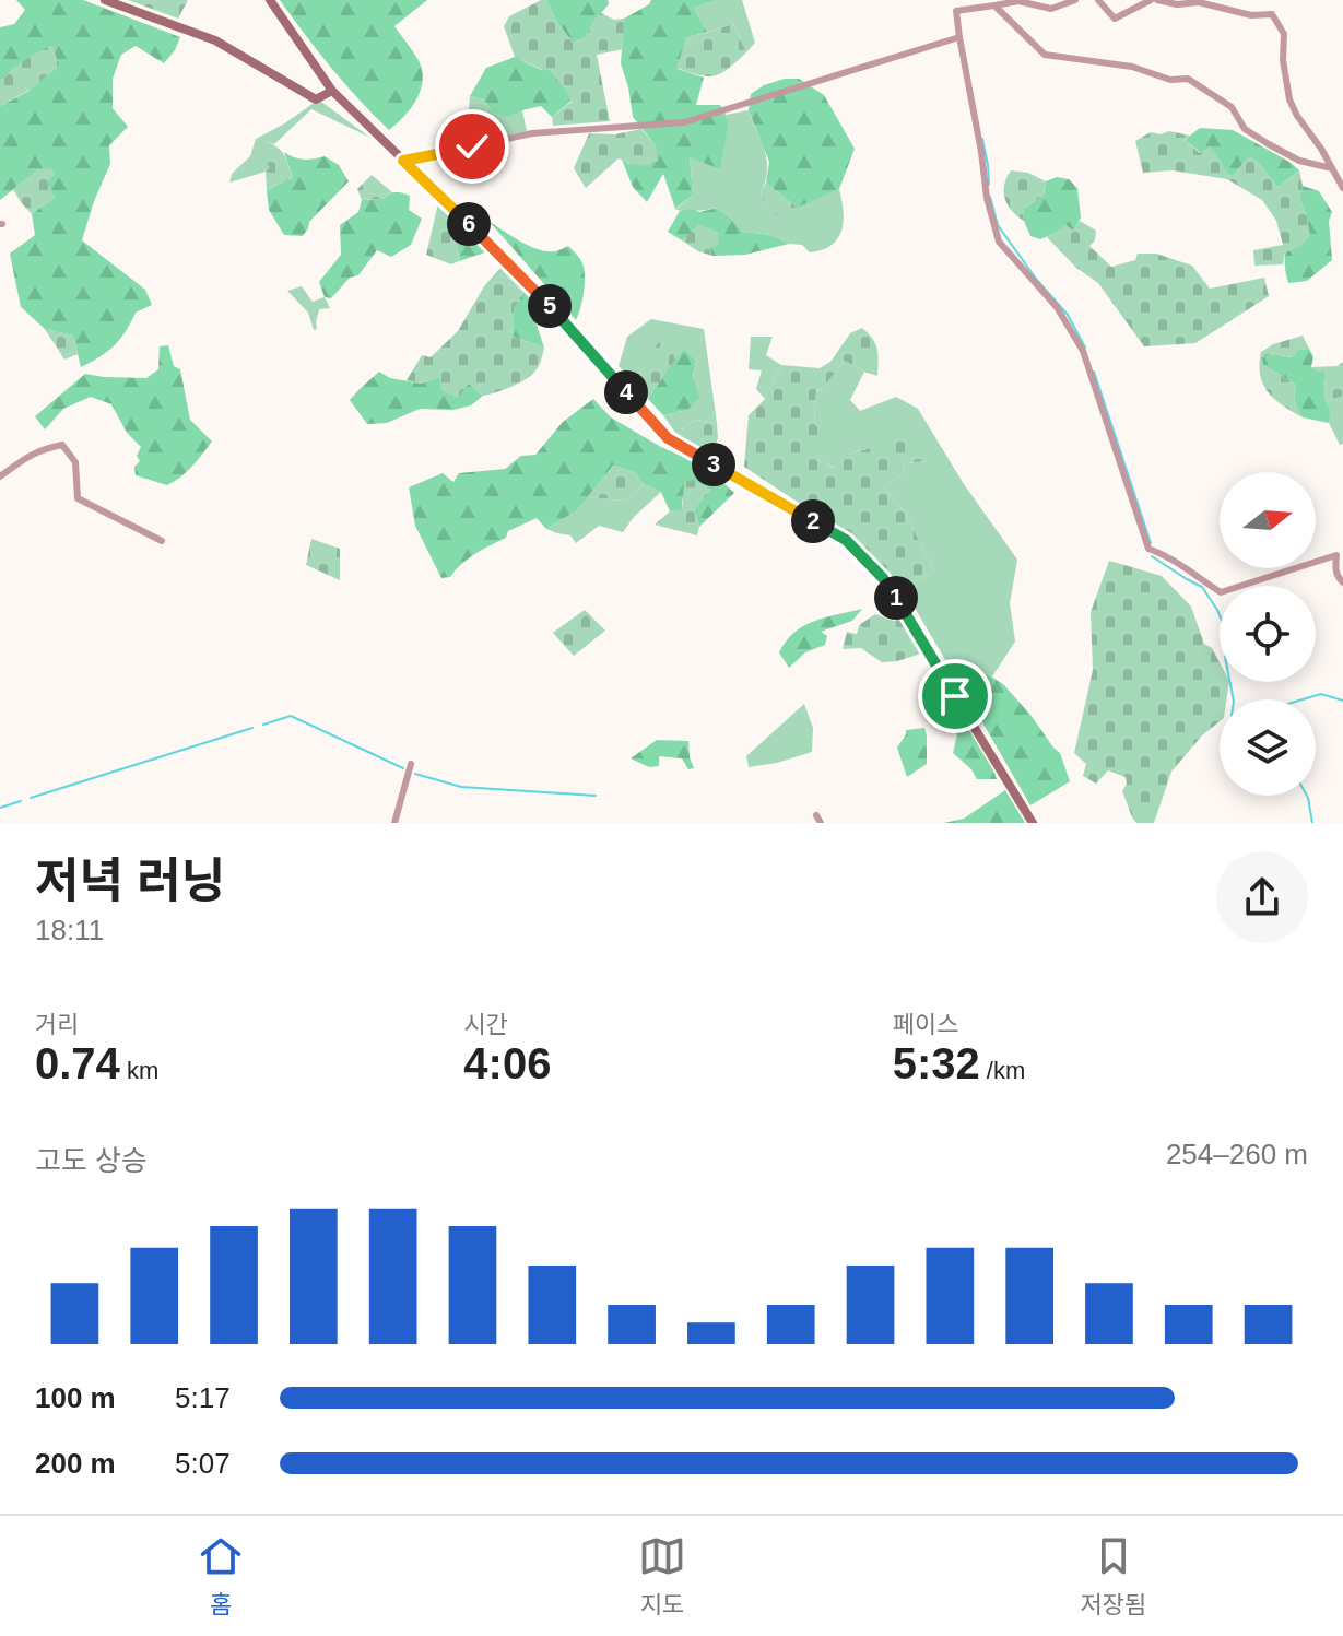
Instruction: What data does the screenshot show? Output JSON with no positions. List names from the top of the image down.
{
  "north": "right",
  "page": {
    "pins": [
      "6",
      "5",
      "4",
      "3",
      "2",
      "1"
    ],
    "heading": ["저녁 러닝", "18:11"],
    "stats": [
      ["거리", "0.74 km"],
      ["시간", "4:06"],
      ["페이스", "5:32 /km"]
    ],
    "chart": ["고도 상승", "254–260 m"],
    "list": [
      {
        "name": "100 m",
        "note": "5:17"
      },
      {
        "name": "200 m",
        "note": "5:07"
      }
    ],
    "tabs": ["홈", "지도", "저장됨"]
  }
}
